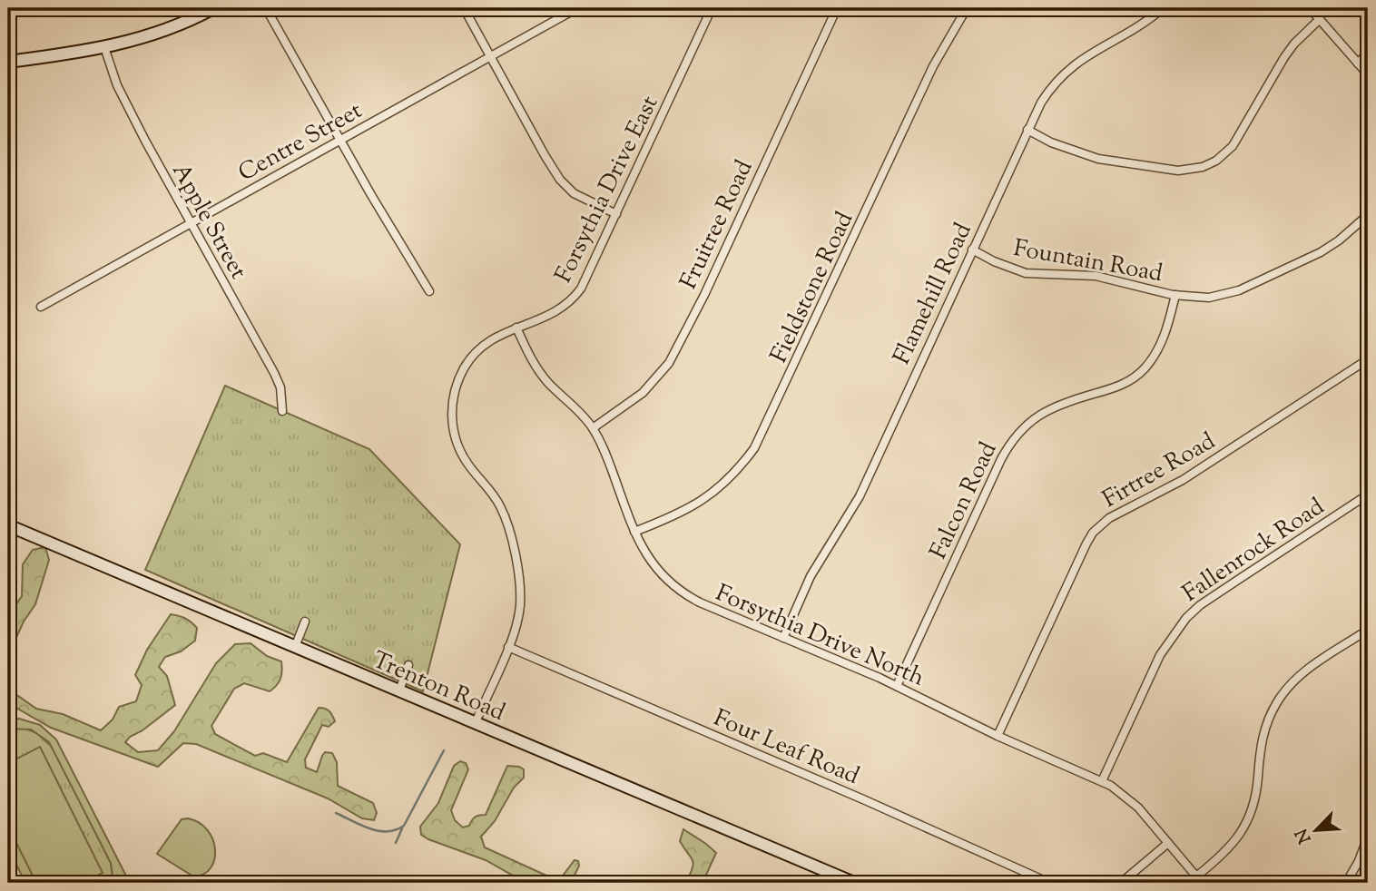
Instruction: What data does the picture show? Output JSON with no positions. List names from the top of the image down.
{
  "streets": {
    "main road": ["Trenton Road"],
    "street": [
      "Centre Street",
      "Forsythia Drive East",
      "Apple Street",
      "Fruitree Road",
      "Fountain Road",
      "Fieldstone Road",
      "Flamehill Road",
      "Firtree Road",
      "Falcon Road",
      "Fallenrock Road",
      "Forsythia Drive North",
      "Four Leaf Road"
    ]
  },
  "crossings": [
    ["Centre Street", "Apple Street"],
    ["Forsythia Drive East", "Forsythia Drive North"],
    ["Forsythia Drive East", "Trenton Road"],
    ["Forsythia Drive East", "Four Leaf Road"],
    ["Fruitree Road", "Forsythia Drive North"],
    ["Fountain Road", "Flamehill Road"],
    ["Fountain Road", "Falcon Road"],
    ["Fieldstone Road", "Forsythia Drive North"],
    ["Flamehill Road", "Forsythia Drive North"],
    ["Firtree Road", "Forsythia Drive North"],
    ["Falcon Road", "Forsythia Drive North"],
    ["Fallenrock Road", "Forsythia Drive North"]
  ],
  "north": "bottom left"
}
